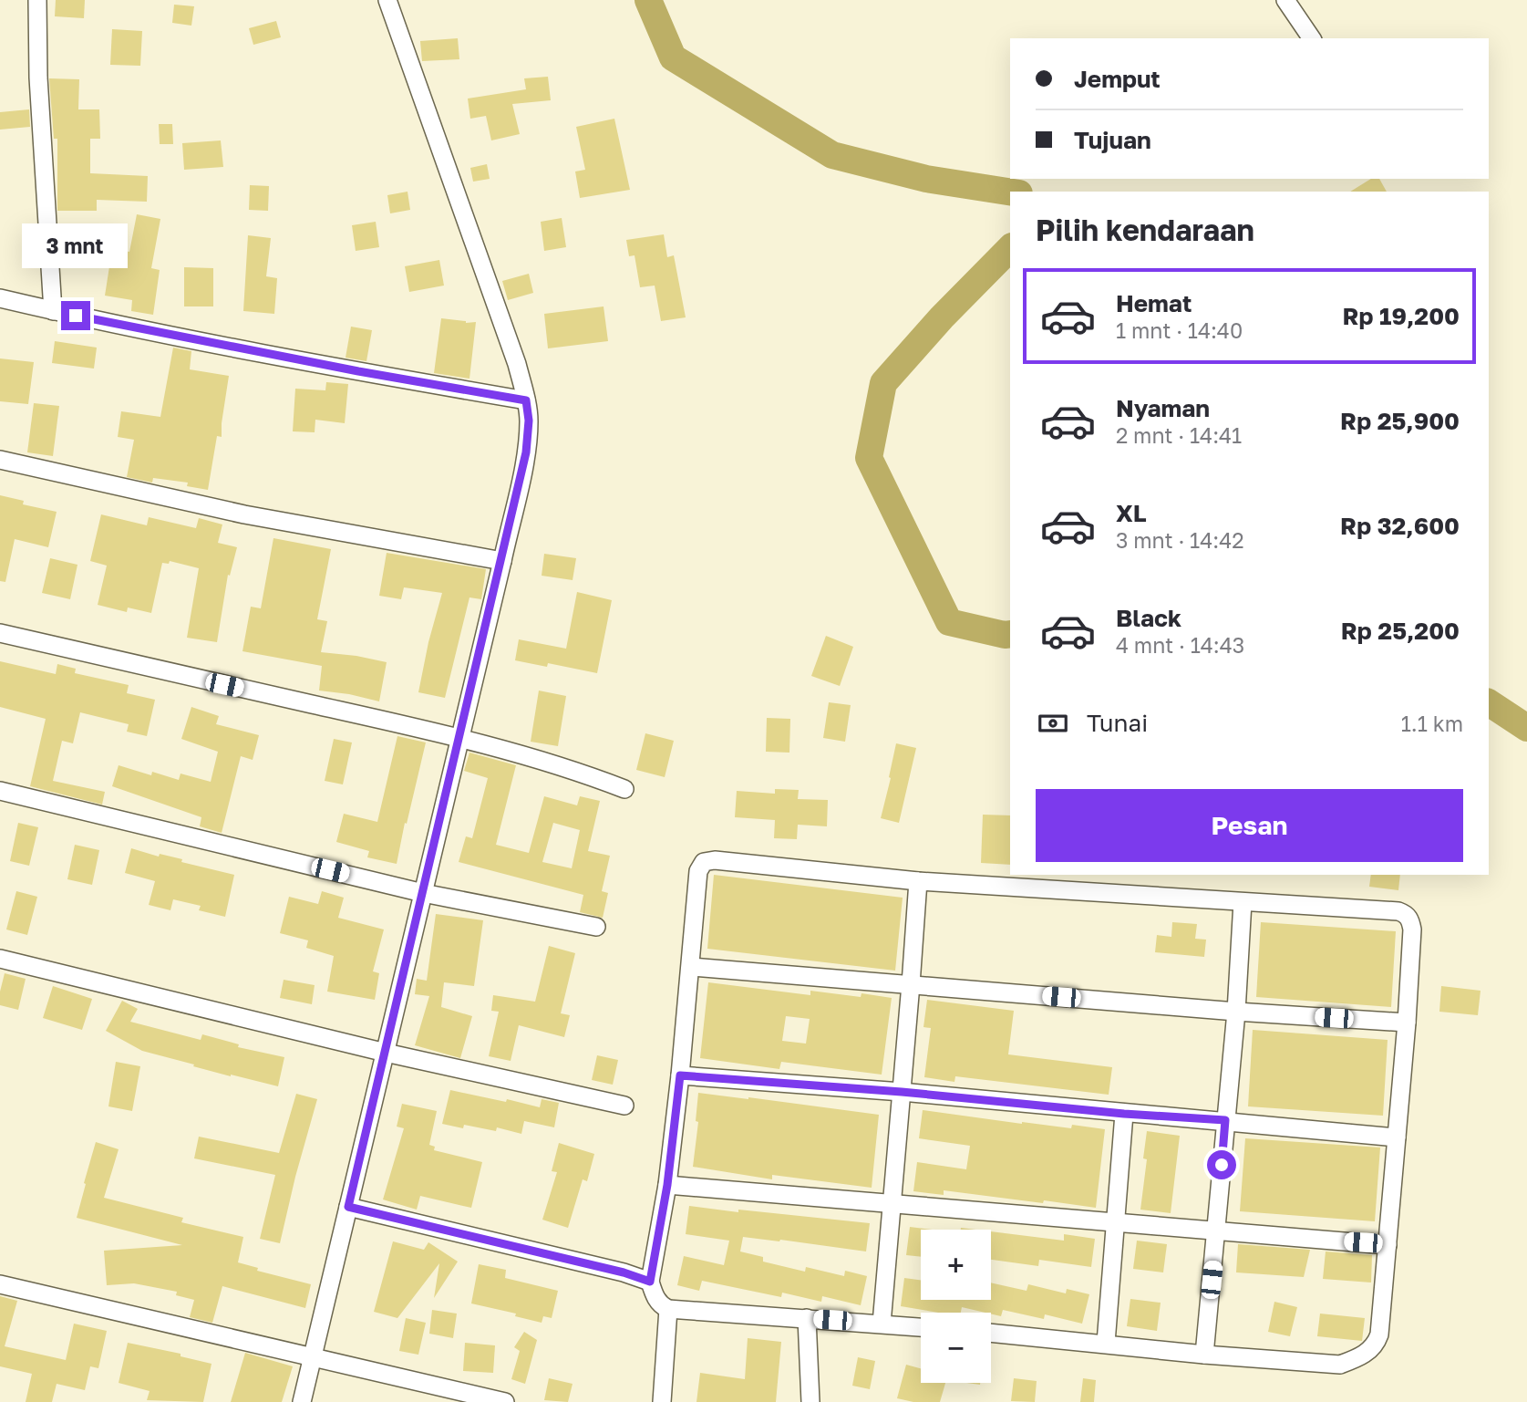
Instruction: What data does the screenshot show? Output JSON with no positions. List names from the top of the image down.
{
  "page": {
    "banner": ["Jemput", "Tujuan"],
    "heading": "Pilih kendaraan",
    "bubble": "3 mnt",
    "list": [
      {
        "name": "Hemat",
        "note": "1 mnt · 14:40",
        "value": "Rp 19,200"
      },
      {
        "name": "Nyaman",
        "note": "2 mnt · 14:41",
        "value": "Rp 25,900"
      },
      {
        "name": "XL",
        "note": "3 mnt · 14:42",
        "value": "Rp 32,600"
      },
      {
        "name": "Black",
        "note": "4 mnt · 14:43",
        "value": "Rp 25,200"
      }
    ],
    "pay": ["Tunai", "1.1 km"],
    "buttons": "Pesan",
    "map_buttons": ["+", "−"]
  }
}
